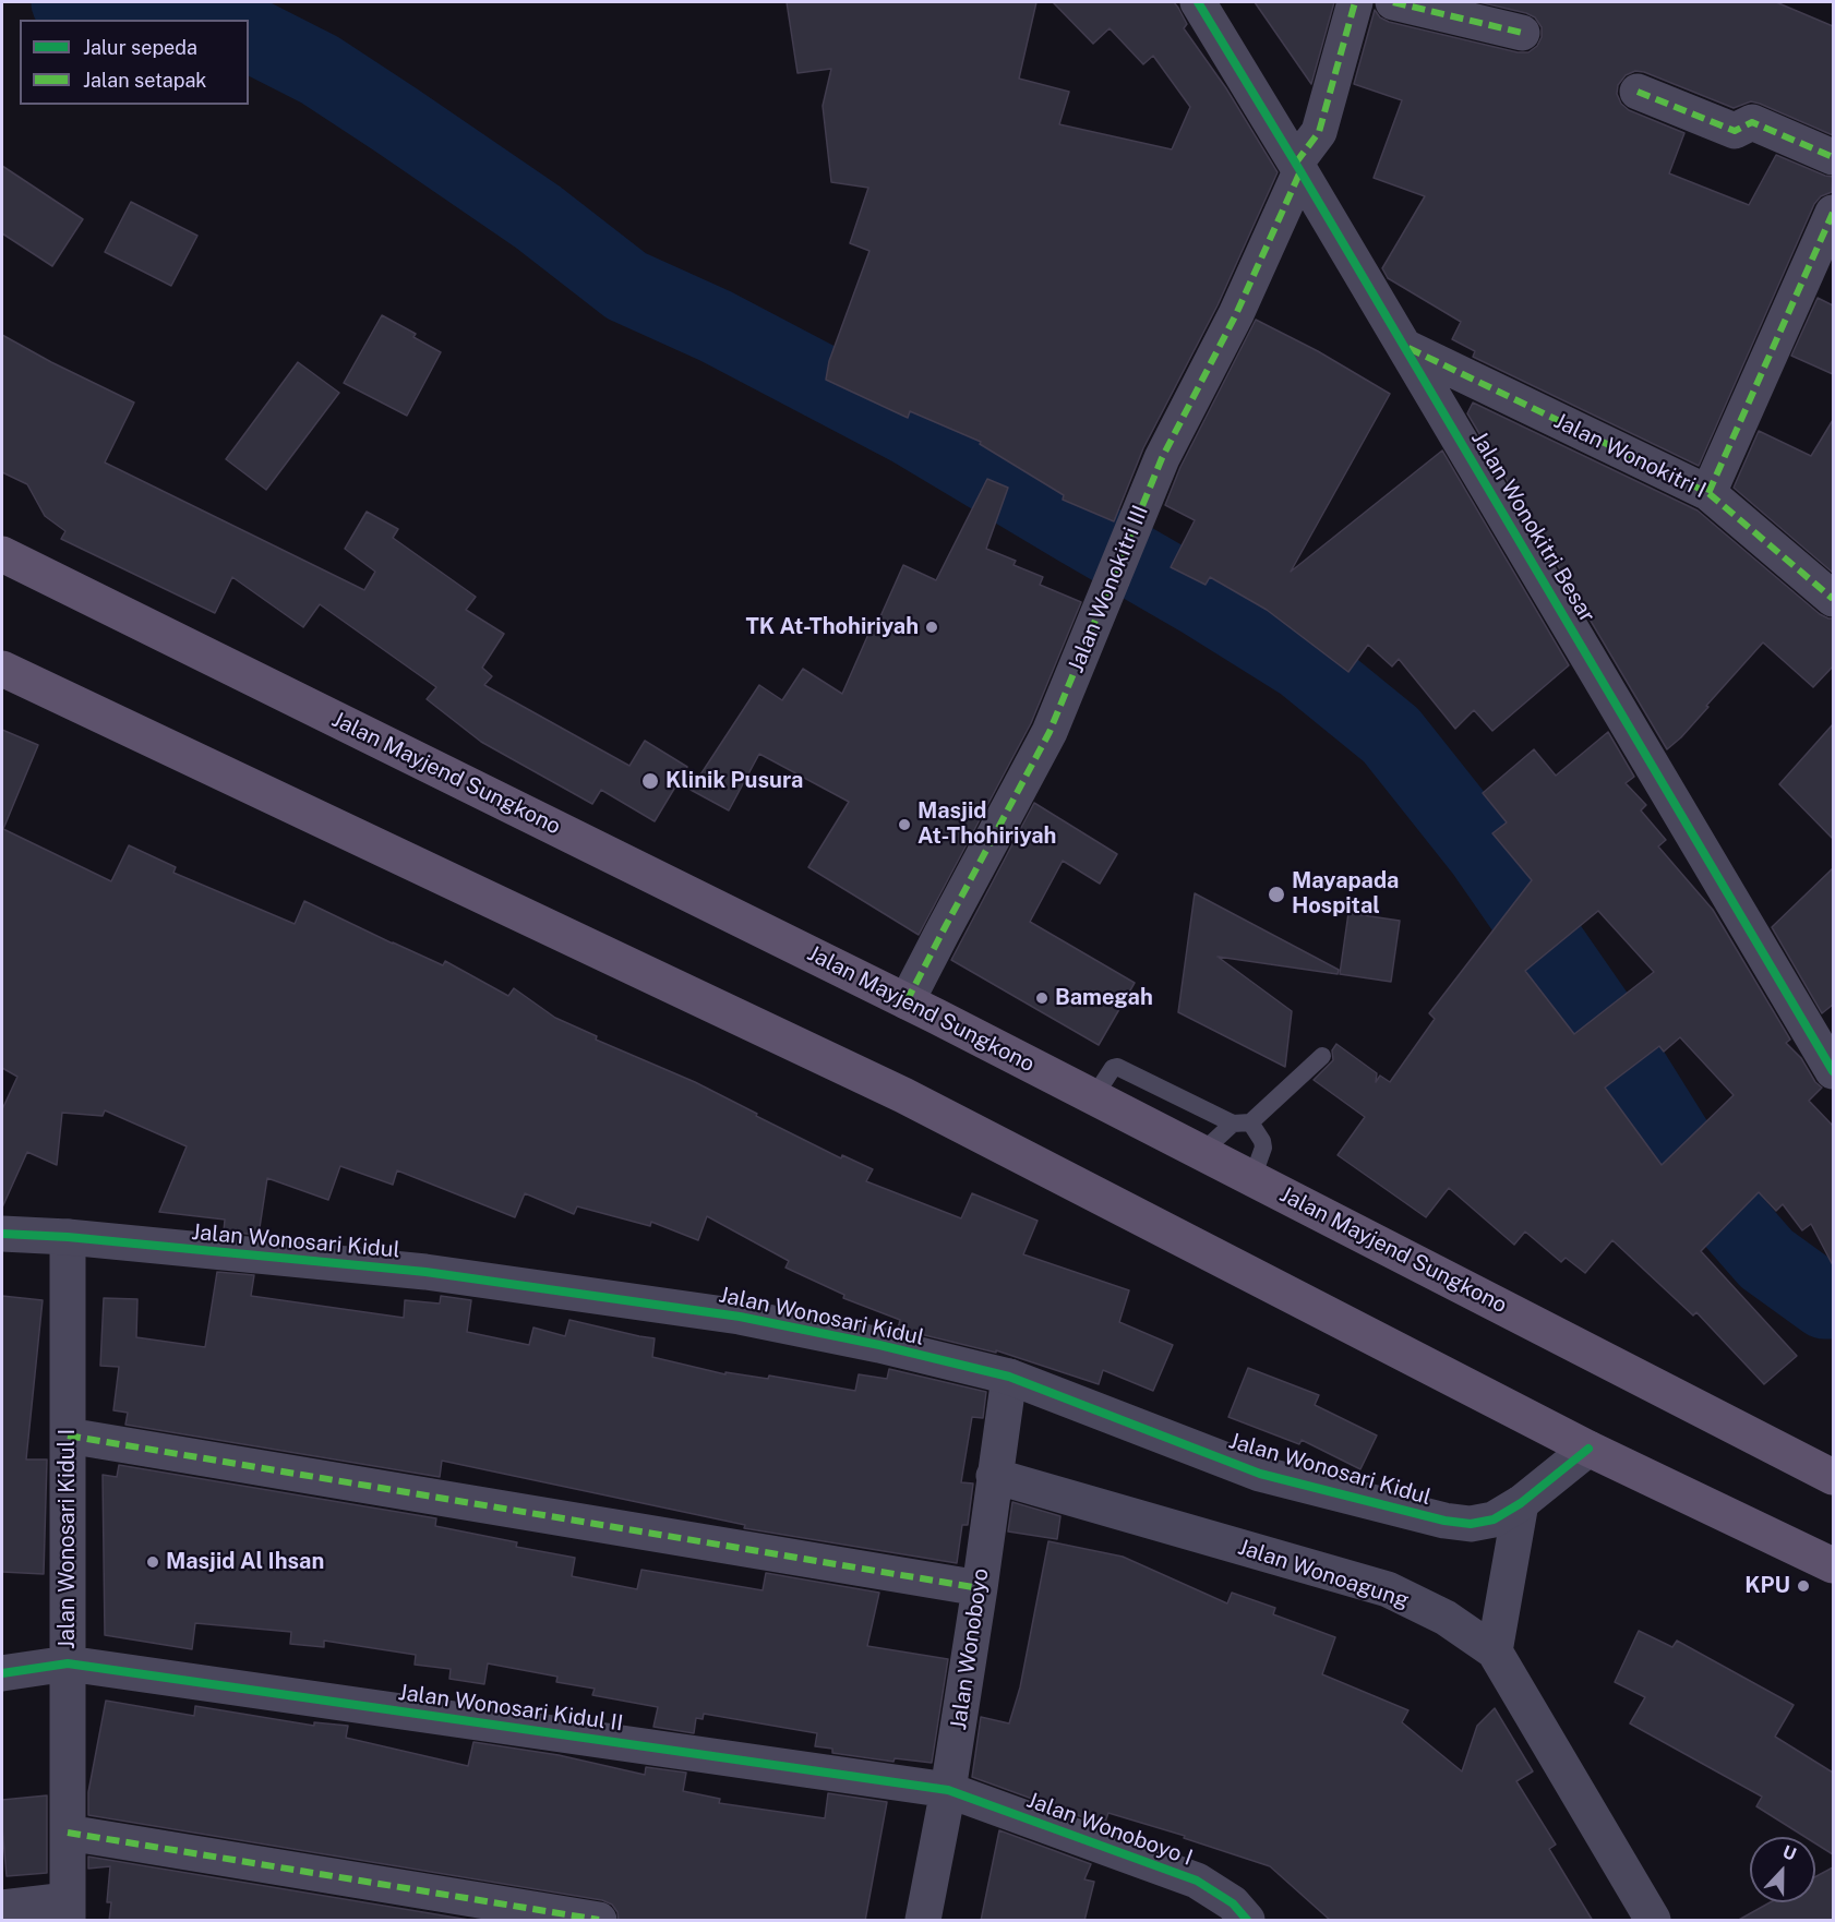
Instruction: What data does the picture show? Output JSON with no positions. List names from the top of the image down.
{
  "streets": {
    "main road": ["Jalan Mayjend Sungkono"],
    "street": [
      "Jalan Wonokitri I",
      "Jalan Wonokitri Besar",
      "Jalan Wonokitri III",
      "Jalan Wonosari Kidul",
      "Jalan Wonosari Kidul I",
      "Jalan Wonoagung",
      "Jalan Wonoboyo",
      "Jalan Wonosari Kidul II",
      "Jalan Wonoboyo I"
    ]
  },
  "crossings": [
    ["Jalan Wonokitri I", "Jalan Wonokitri Besar"],
    ["Jalan Wonokitri Besar", "Jalan Wonokitri III"],
    ["Jalan Wonokitri III", "Jalan Mayjend Sungkono"],
    ["Jalan Wonosari Kidul", "Jalan Wonosari Kidul I"],
    ["Jalan Wonosari Kidul", "Jalan Wonoboyo"],
    ["Jalan Wonosari Kidul I", "Jalan Wonosari Kidul II"],
    ["Jalan Wonoagung", "Jalan Wonoboyo"],
    ["Jalan Wonoboyo", "Jalan Wonosari Kidul II"],
    ["Jalan Wonoboyo", "Jalan Wonoboyo I"],
    ["Jalan Wonosari Kidul II", "Jalan Wonoboyo I"]
  ],
  "places": [
    "TK At-Thohiriyah",
    "Klinik Pusura",
    "Masjid At-Thohiriyah",
    "Mayapada Hospital",
    "Bamegah",
    "Masjid Al Ihsan",
    "KPU"
  ],
  "legend": ["Jalur sepeda", "Jalan setapak"],
  "north": "top"
}
